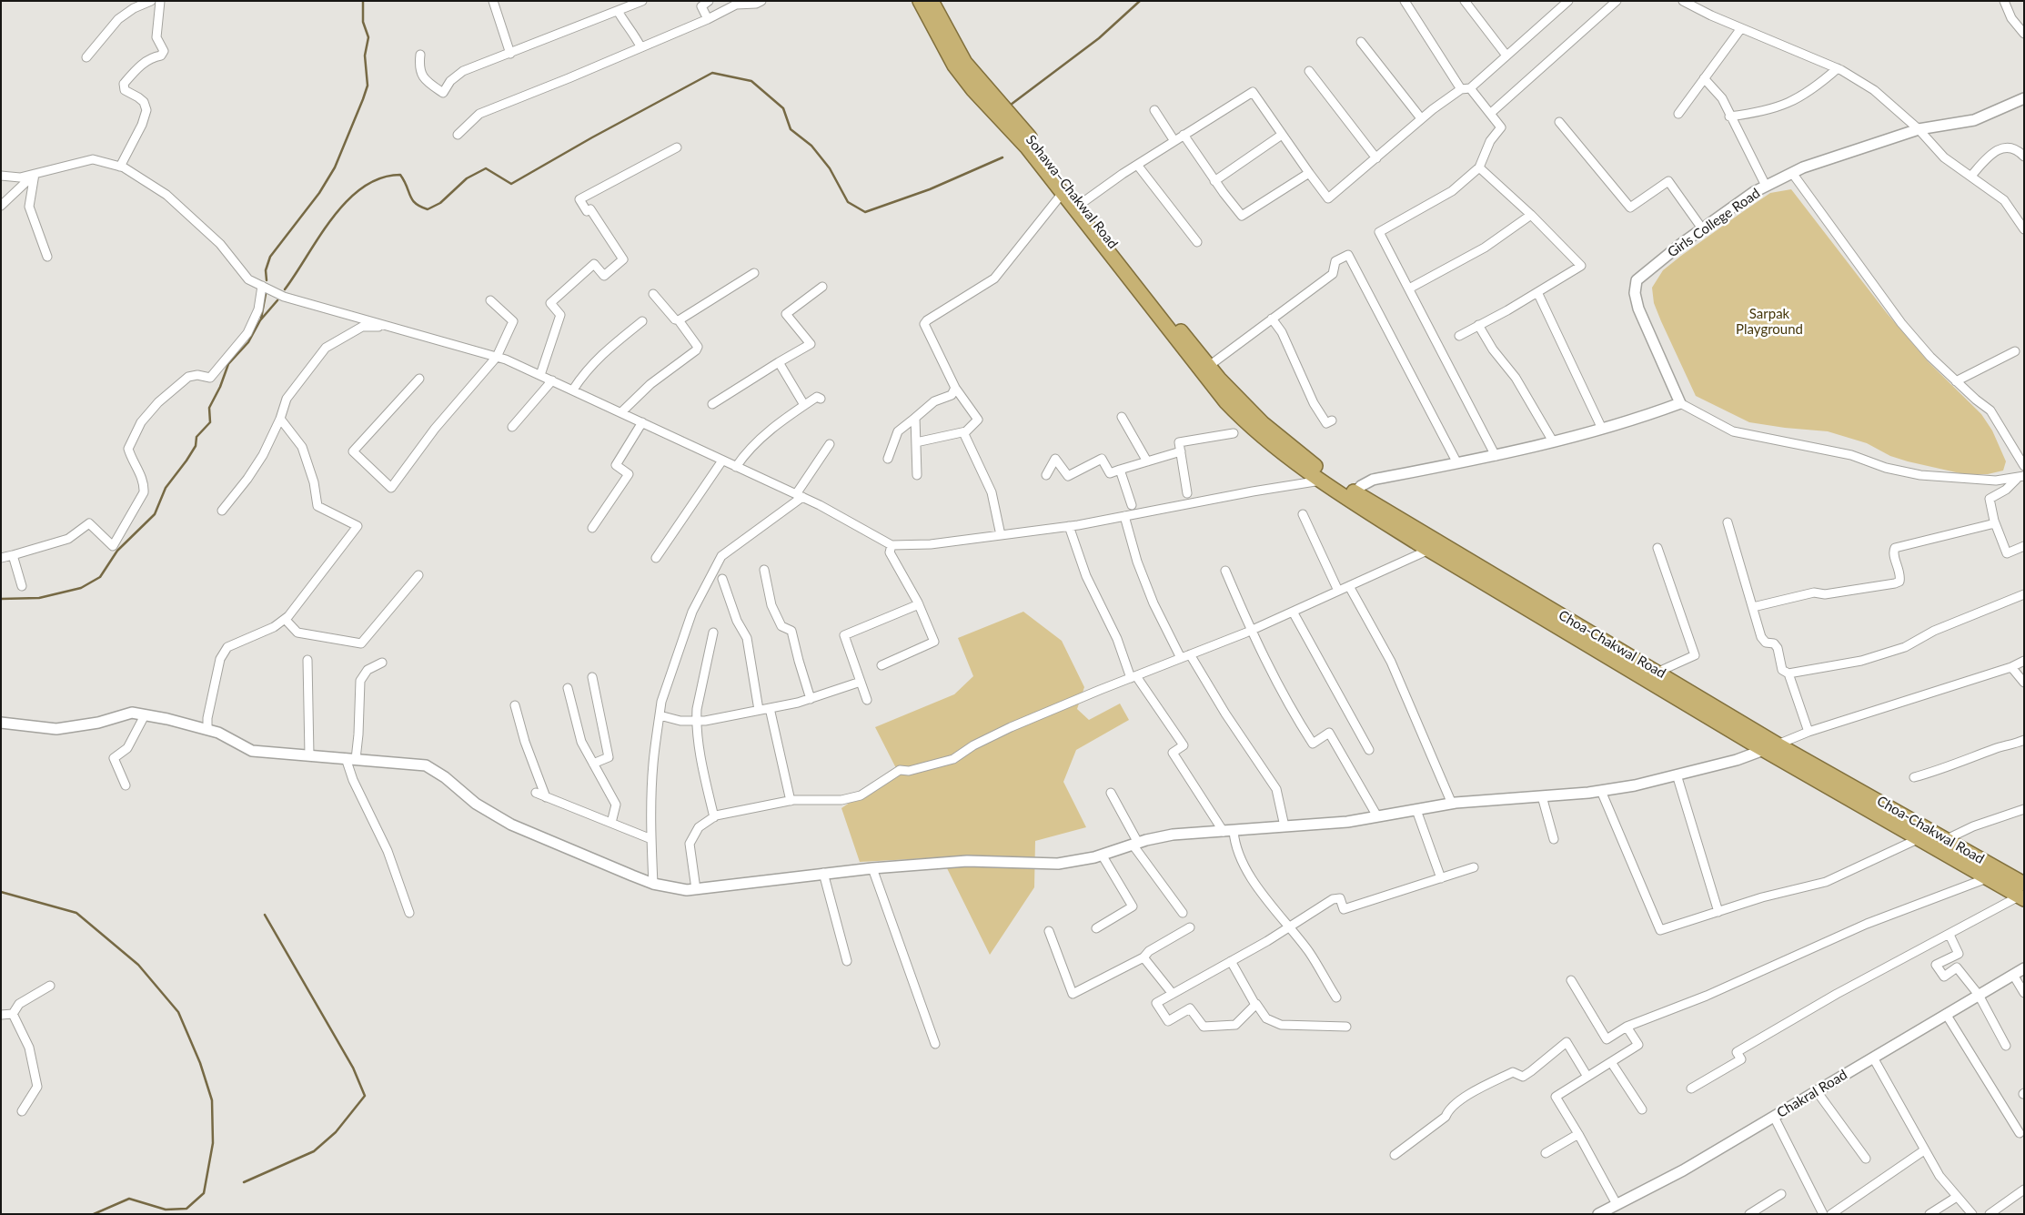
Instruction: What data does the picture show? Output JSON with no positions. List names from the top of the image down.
{
  "streets": {
    "highway": ["Sohawa–Chakwal Road", "Choa-Chakwal Road"],
    "street": ["Girls College Road", "Chakral Road"]
  },
  "crossings": [
    ["Sohawa–Chakwal Road", "Choa-Chakwal Road"]
  ],
  "parks": ["Sarpak Playground"]
}
